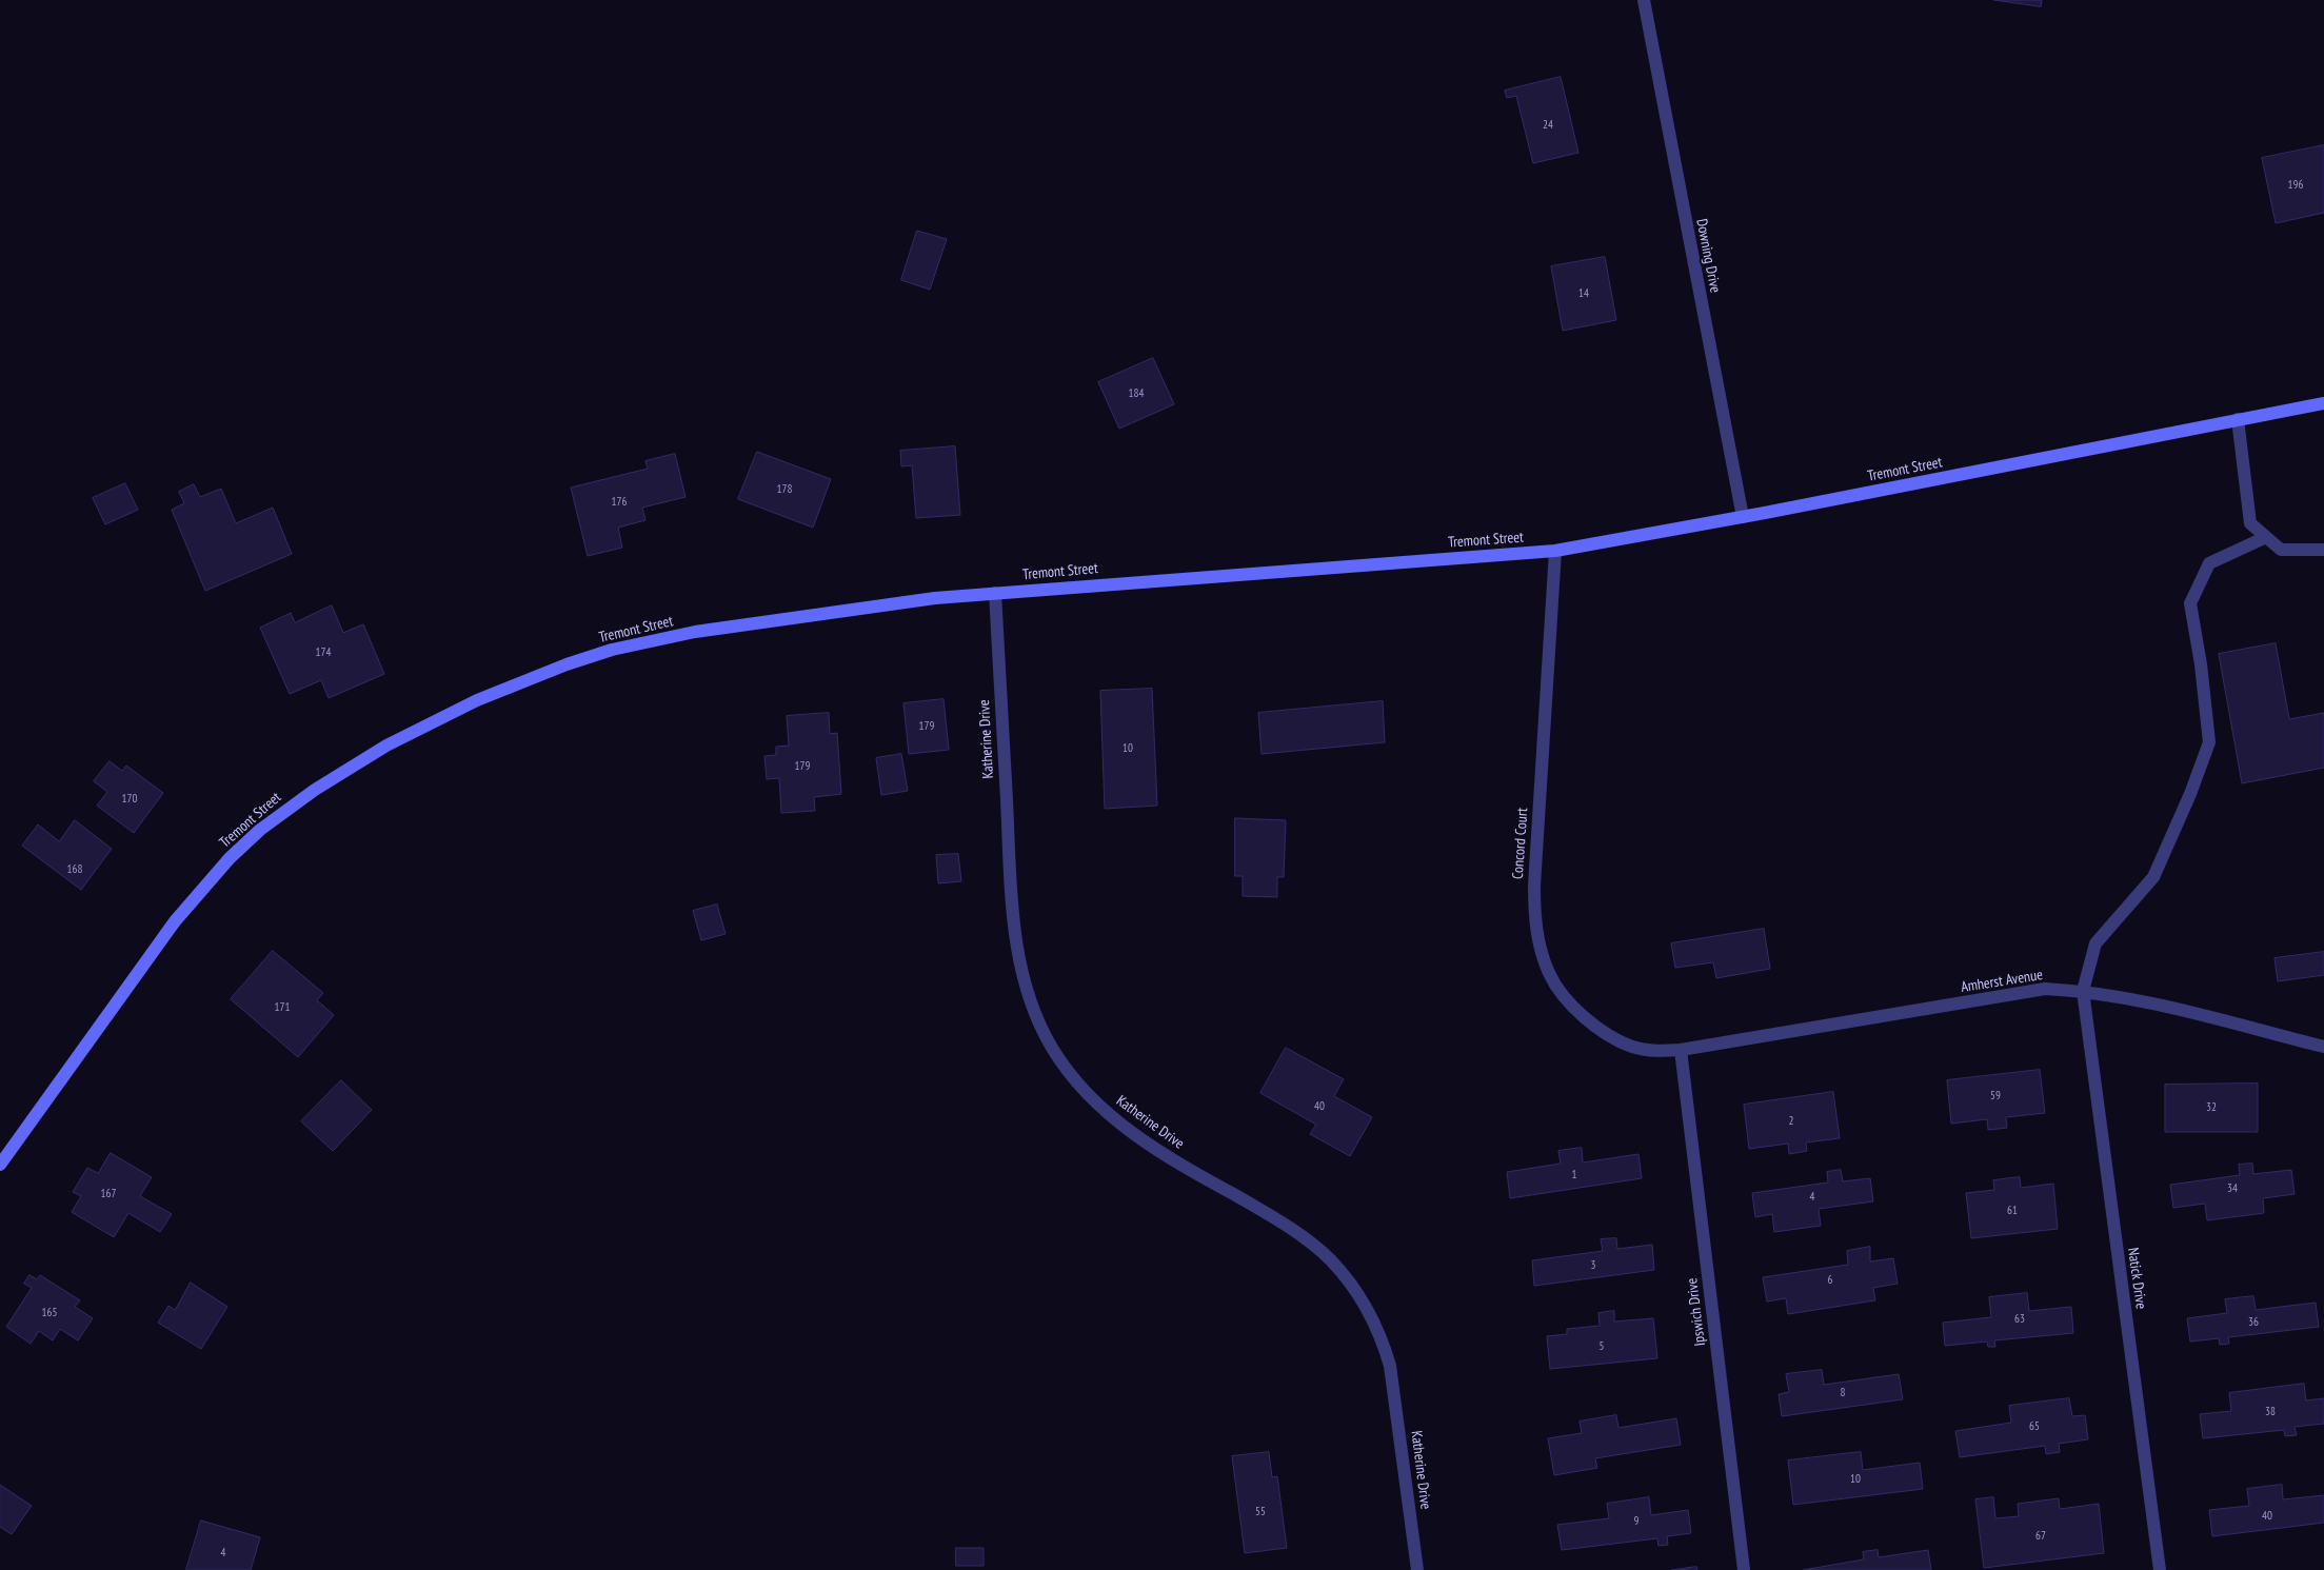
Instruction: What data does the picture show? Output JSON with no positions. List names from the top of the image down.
{
  "streets": {
    "main road": ["Tremont Street"],
    "street": [
      "Downing Drive",
      "Katherine Drive",
      "Concord Court",
      "Amherst Avenue",
      "Natick Drive",
      "Ipswich Drive"
    ]
  },
  "crossings": [
    ["Downing Drive", "Tremont Street"],
    ["Tremont Street", "Katherine Drive"],
    ["Tremont Street", "Concord Court"],
    ["Concord Court", "Amherst Avenue"],
    ["Concord Court", "Ipswich Drive"],
    ["Amherst Avenue", "Natick Drive"],
    ["Amherst Avenue", "Ipswich Drive"]
  ],
  "house_numbers": [
    "24",
    "196",
    "14",
    "184",
    "178",
    "176",
    "174",
    "179",
    "10",
    "179",
    "170",
    "168",
    "171",
    "59",
    "40",
    "32",
    "2",
    "1",
    "34",
    "167",
    "4",
    "61",
    "3",
    "6",
    "165",
    "63",
    "36",
    "5",
    "8",
    "38",
    "65",
    "10",
    "55",
    "40",
    "9",
    "67",
    "4"
  ]
}
